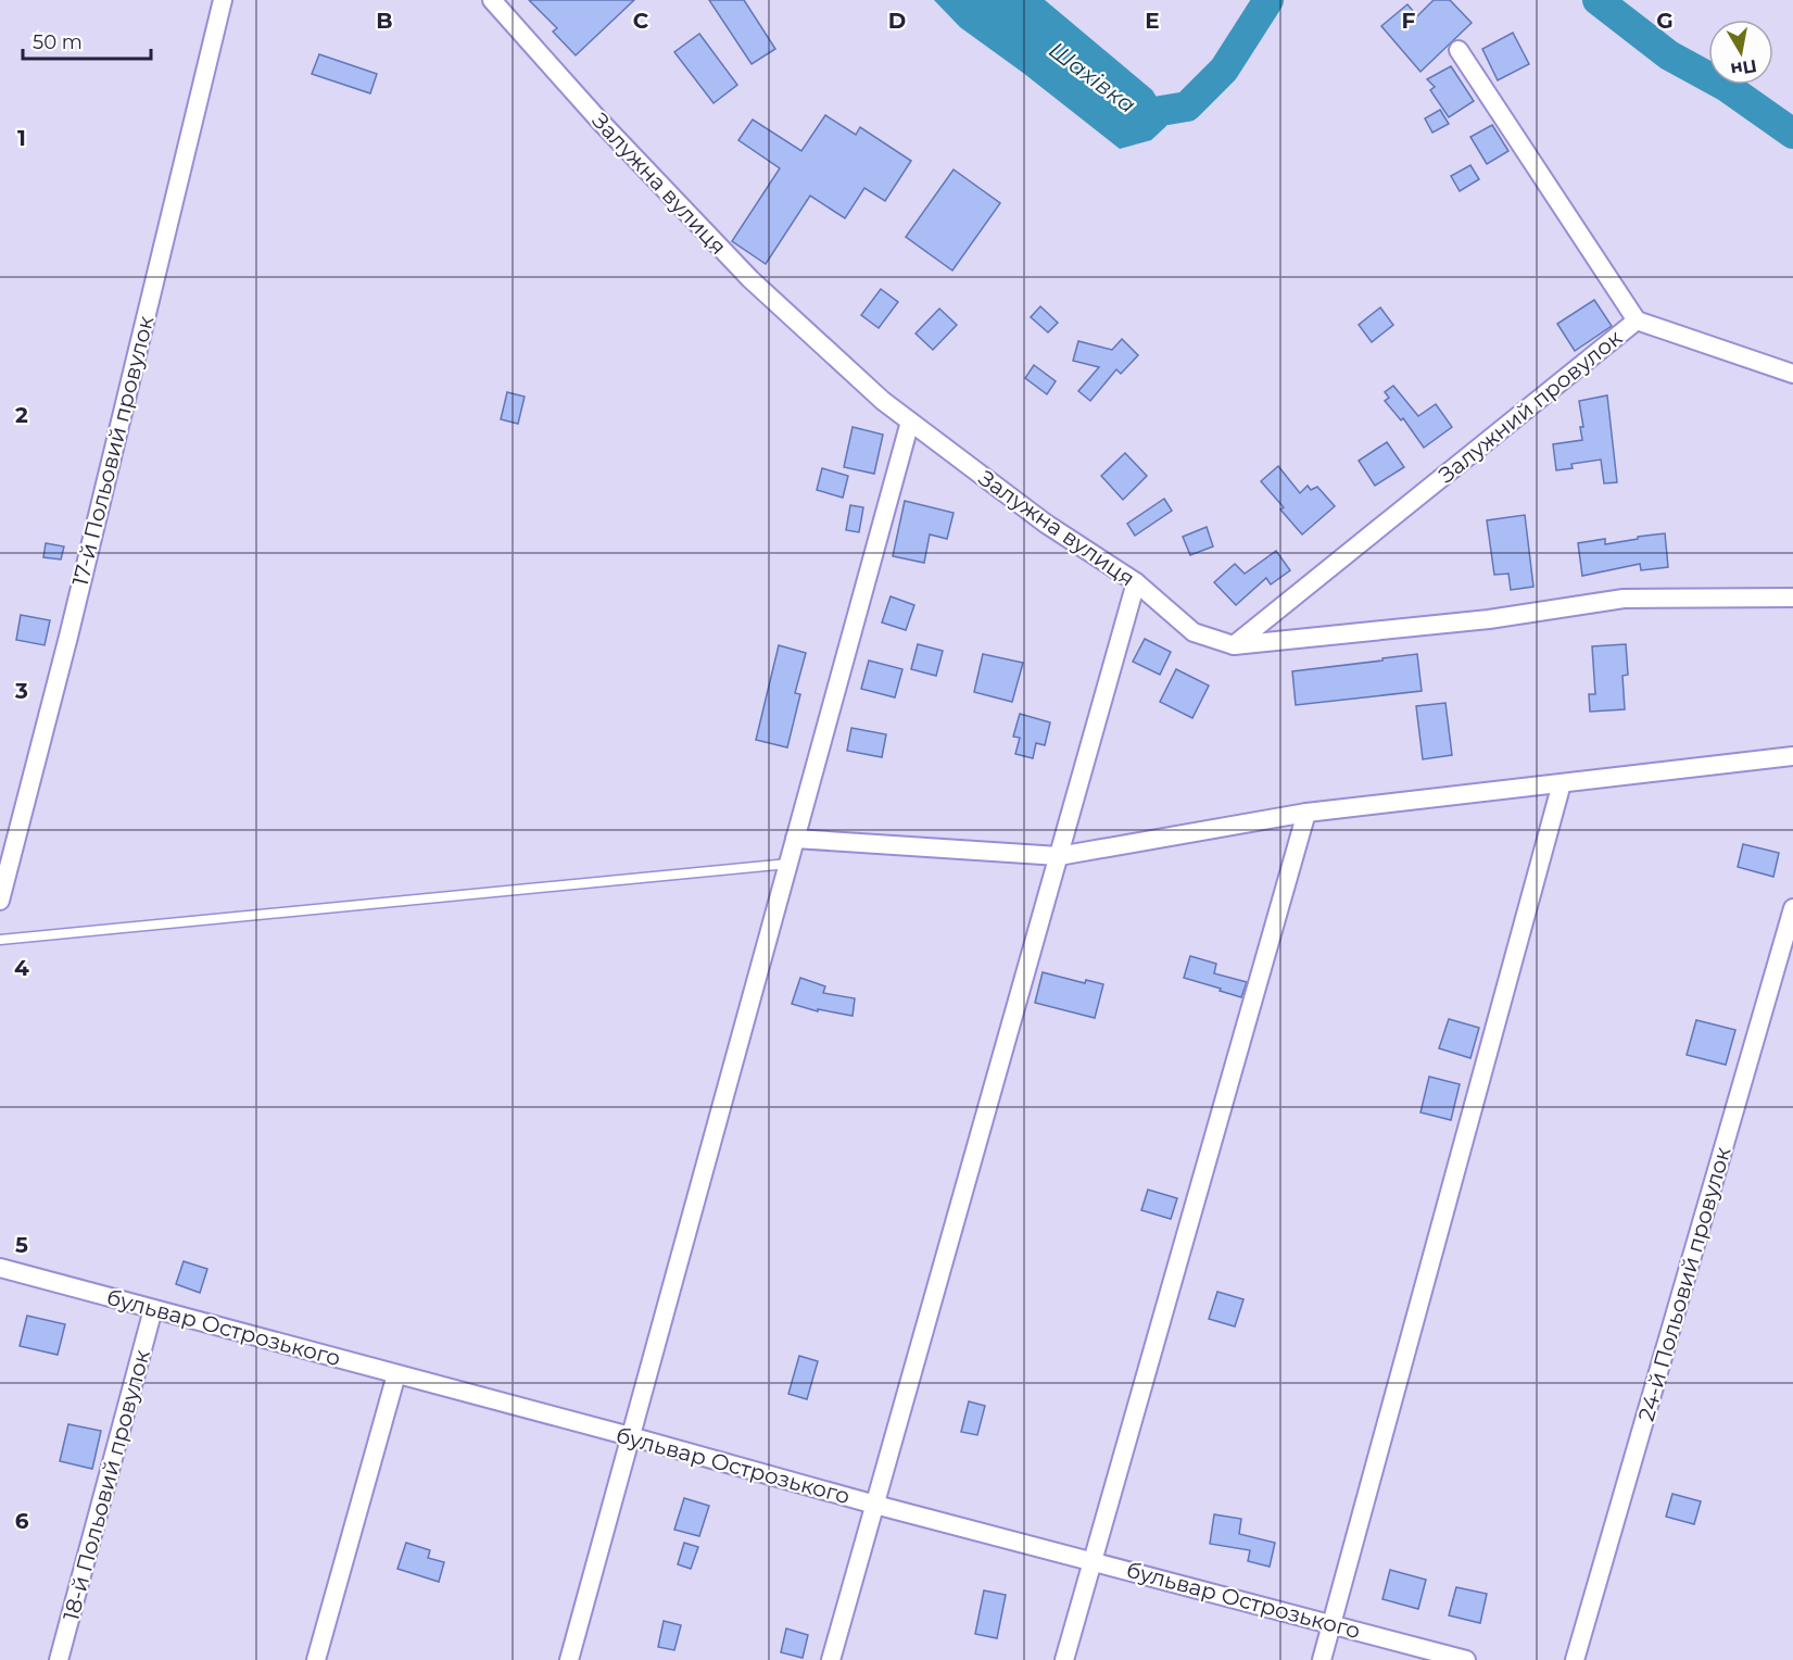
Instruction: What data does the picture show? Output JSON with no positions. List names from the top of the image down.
{
  "streets": {
    "street": [
      "Залужна вулиця",
      "Залужний провулок",
      "17-й Польовий провулок",
      "24-й Польовий провулок",
      "бульвар Острозького",
      "18-й Польовий провулок"
    ]
  },
  "crossings": [
    ["Залужна вулиця", "Залужний провулок"],
    ["бульвар Острозького", "18-й Польовий провулок"]
  ],
  "water": ["Шахівка"],
  "scale_bar": "50 m",
  "north": "bottom",
  "grid": {
    "columns": [
      "B",
      "C",
      "D",
      "E",
      "F",
      "G"
    ],
    "rows": [
      "1",
      "2",
      "3",
      "4",
      "5",
      "6"
    ]
  }
}
